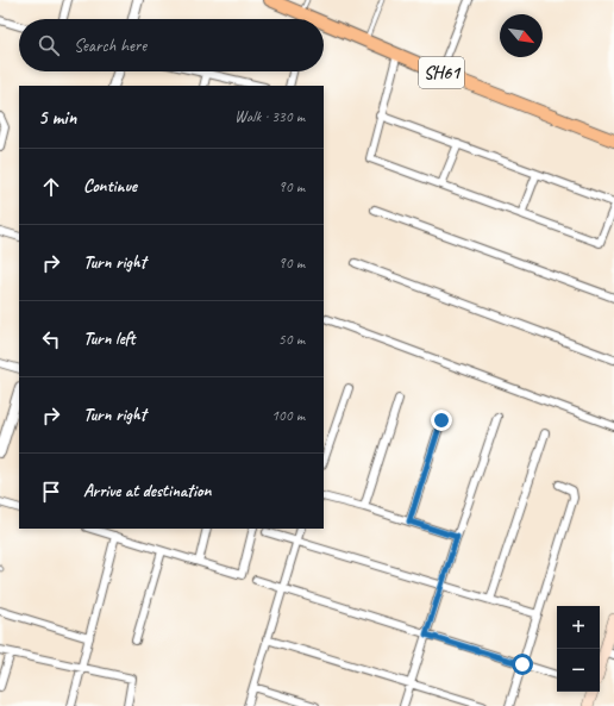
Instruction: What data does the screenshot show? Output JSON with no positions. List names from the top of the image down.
{
  "streets": {
    "main road": ["SH61"]
  },
  "north": "bottom right",
  "page": {
    "search": "Search here",
    "heading": ["5 min", "Walk · 330 m"],
    "list": [
      ["Continue", "90 m"],
      ["Turn right", "90 m"],
      ["Turn left", "50 m"],
      ["Turn right", "100 m"],
      "Arrive at destination"
    ],
    "map_buttons": ["+", "−"]
  }
}
